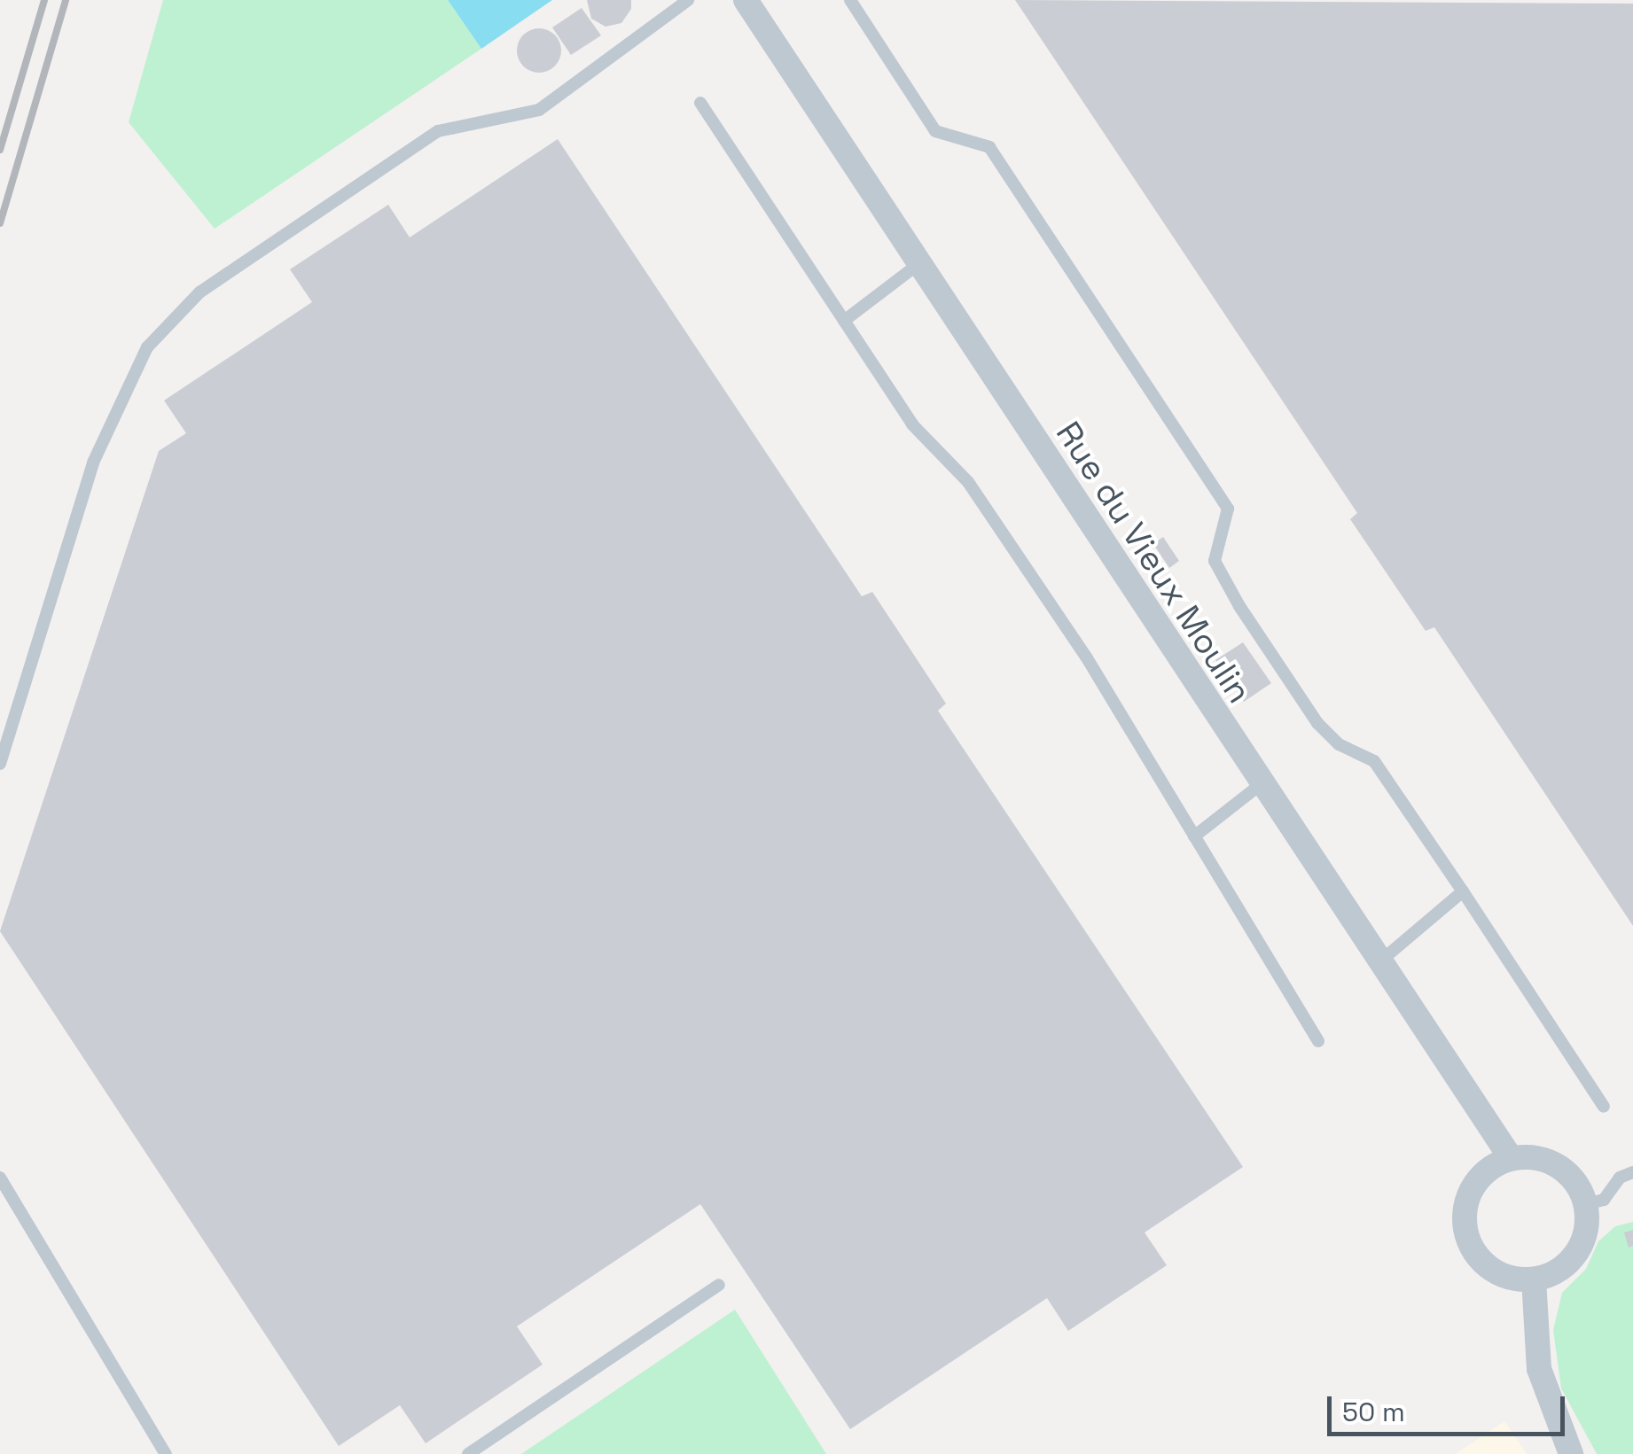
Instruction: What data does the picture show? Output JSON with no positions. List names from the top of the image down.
{
  "streets": {
    "street": ["Rue du Vieux Moulin"]
  },
  "scale_bar": "50 m"
}
